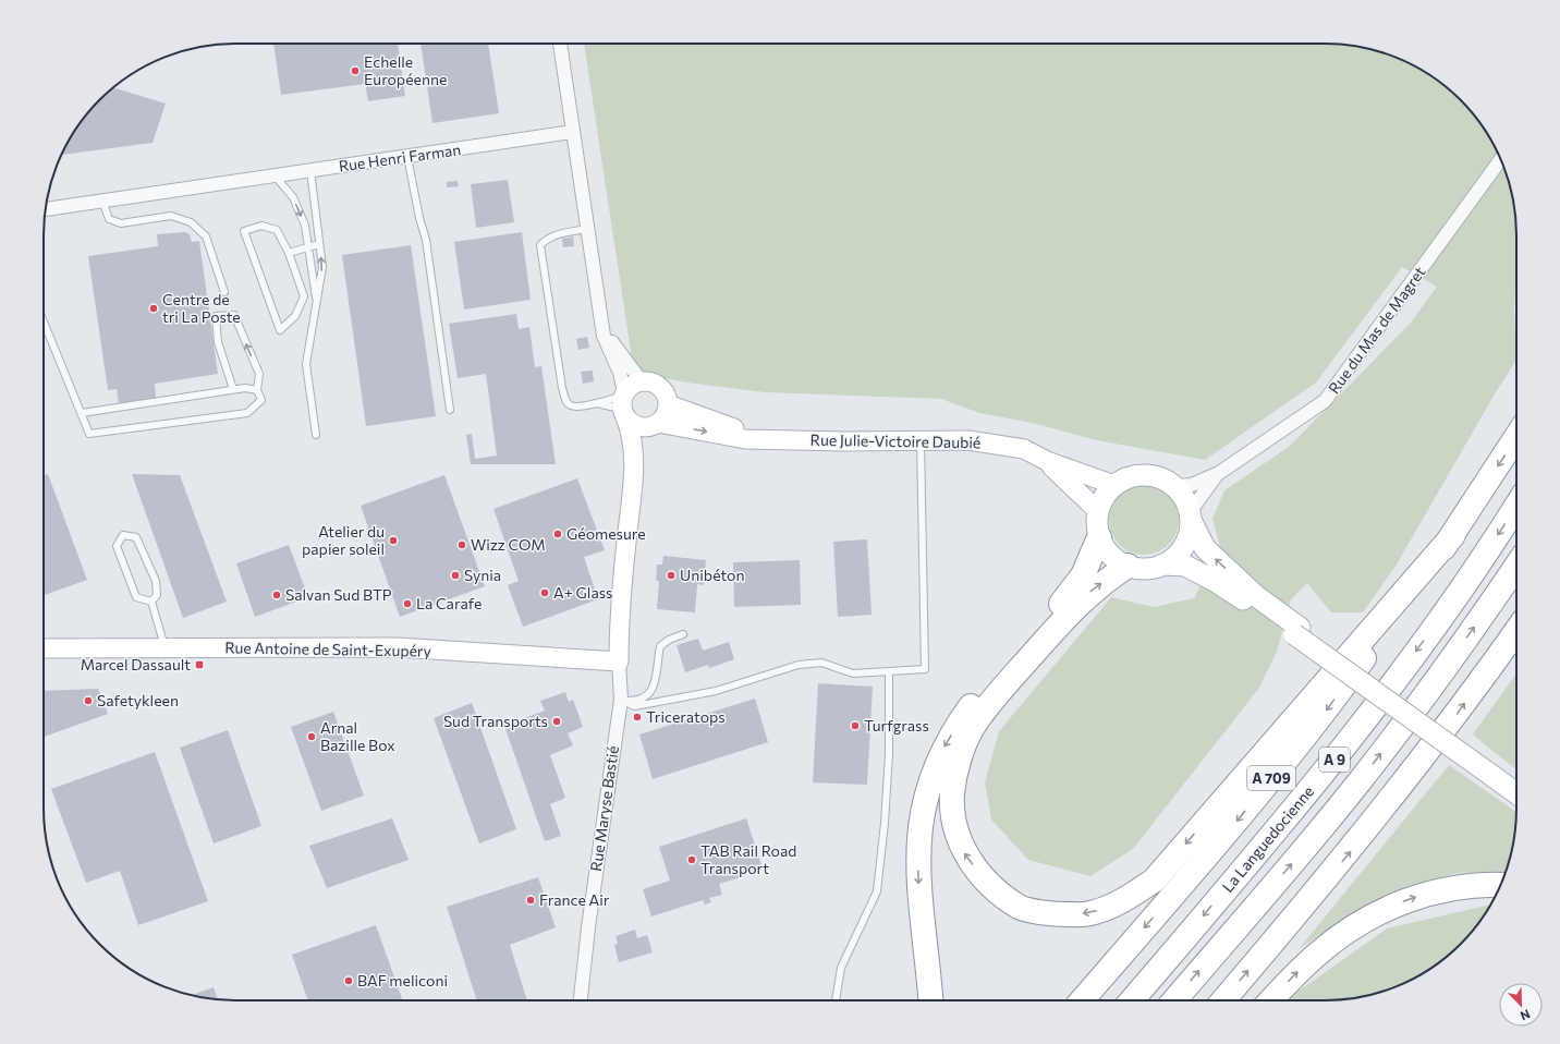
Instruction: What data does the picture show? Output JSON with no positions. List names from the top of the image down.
{
  "streets": {
    "highway": ["A 9", "A 709", "La Languedocienne"],
    "street": [
      "Rue Henri Farman",
      "Rue du Mas de Magret",
      "Rue Julie-Victoire Daubié",
      "Rue Antoine de Saint-Exupéry",
      "Rue Maryse Bastié"
    ]
  },
  "crossings": [
    ["Rue du Mas de Magret", "Rue Julie-Victoire Daubié"],
    ["Rue Antoine de Saint-Exupéry", "Rue Maryse Bastié"]
  ],
  "places": {
    "other": [
      "Echelle Européenne",
      "Centre de tri La Poste",
      "Géomesure",
      "Atelier du papier soleil",
      "Wizz COM",
      "Synia",
      "Unibéton",
      "A+ Glass",
      "Salvan Sud BTP",
      "La Carafe",
      "Safetykleen",
      "Triceratops",
      "Sud Transports",
      "Turfgrass",
      "Arnal Bazille Box",
      "TAB Rail Road Transport",
      "France Air",
      "BAF meliconi"
    ],
    "transit": ["Marcel Dassault"]
  },
  "north": "bottom right"
}
